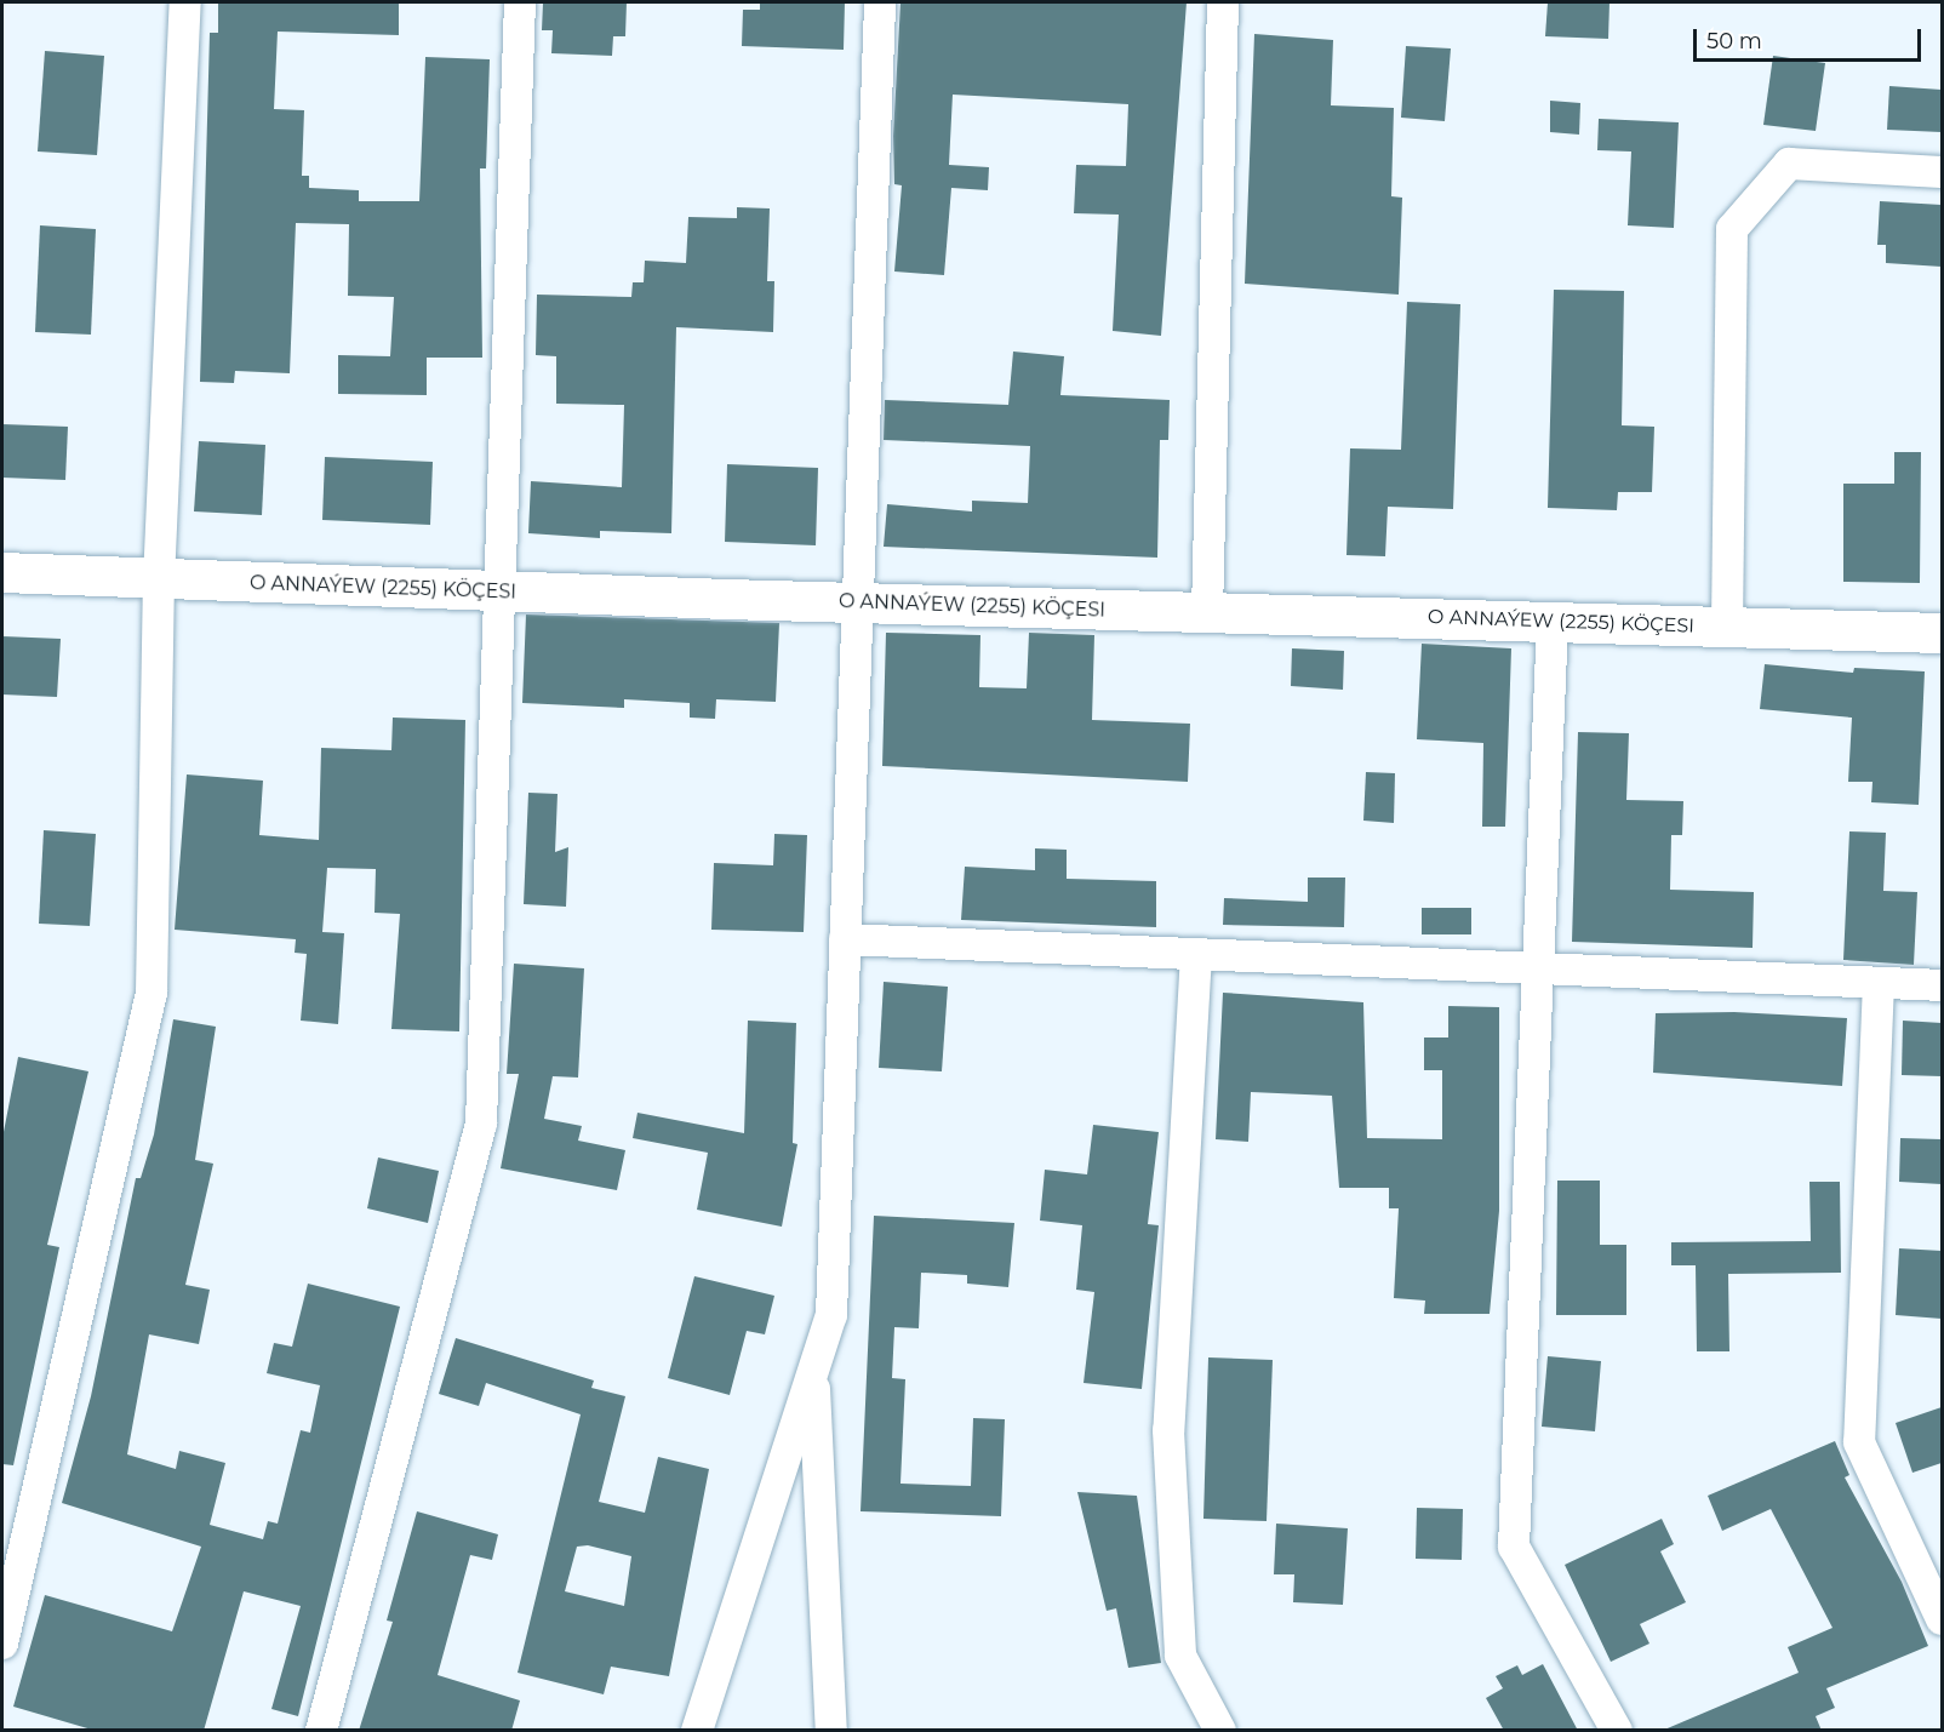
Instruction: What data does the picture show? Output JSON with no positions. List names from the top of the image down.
{
  "streets": {
    "main road": ["O ANNAÝEW (2255) KÖÇESI"]
  },
  "scale_bar": "50 m"
}
